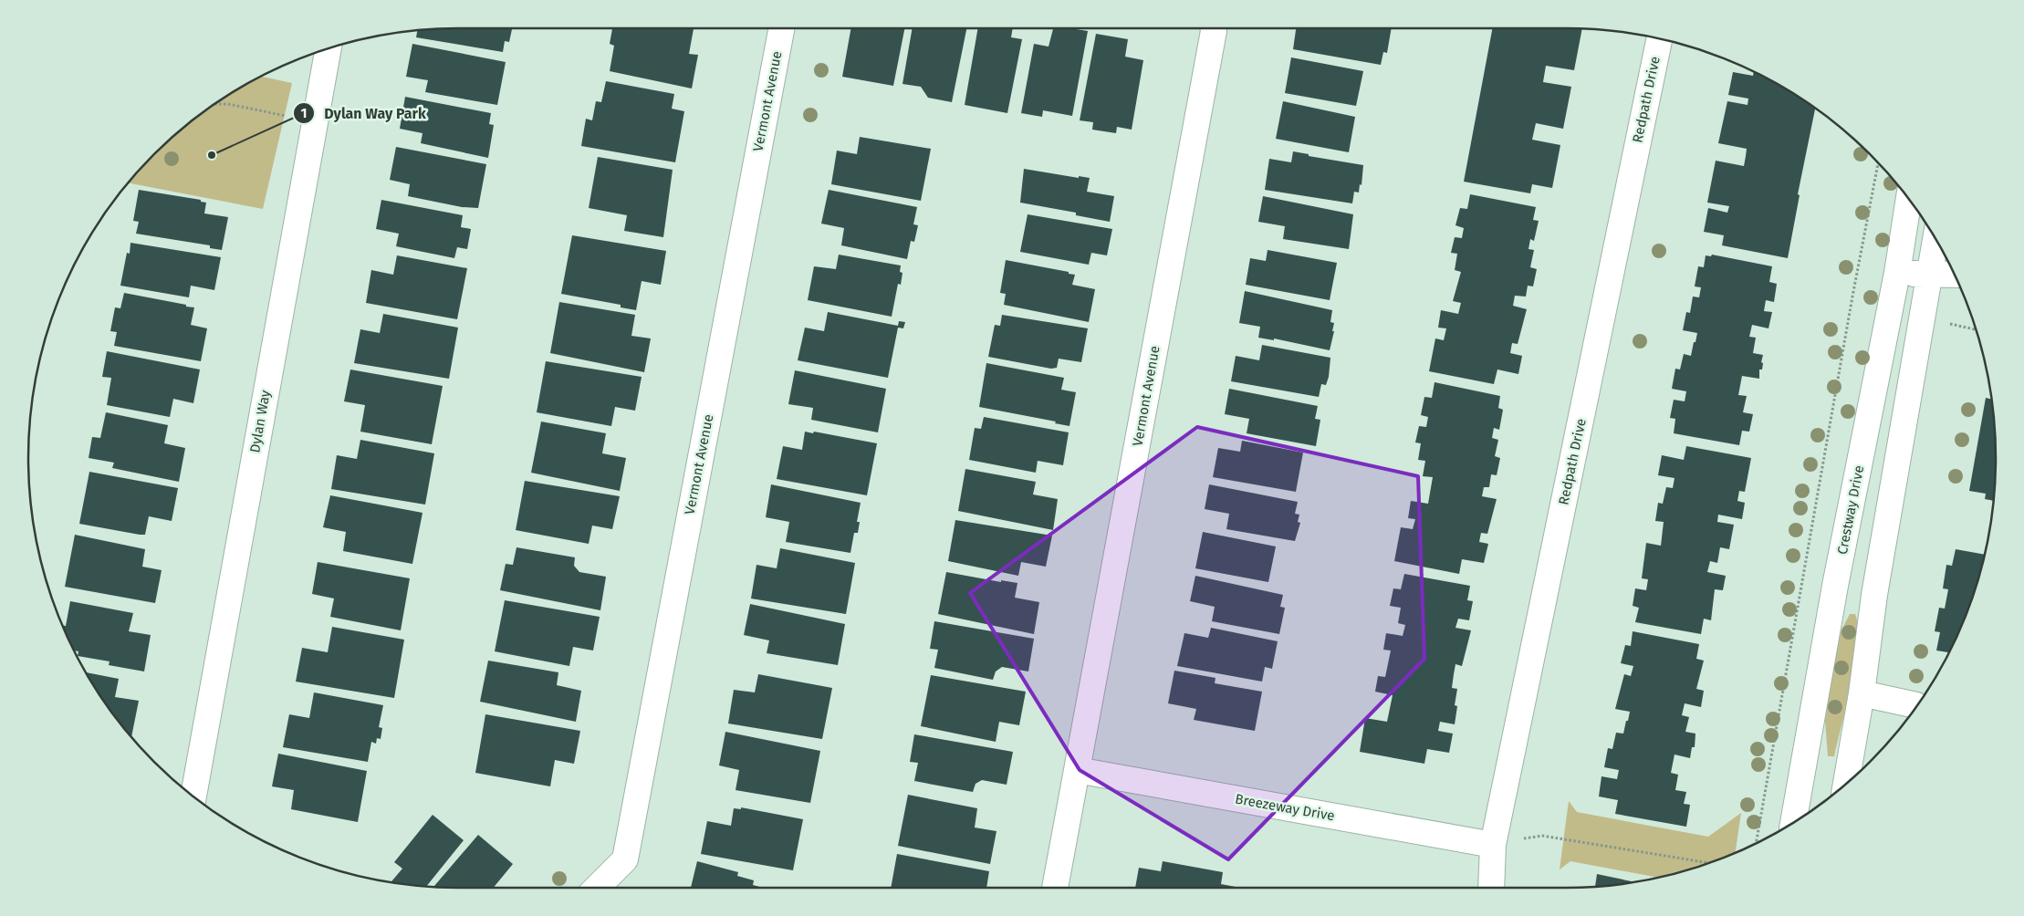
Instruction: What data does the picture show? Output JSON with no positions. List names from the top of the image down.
{
  "streets": {
    "street": [
      "Redpath Drive",
      "Vermont Avenue",
      "Dylan Way",
      "Crestway Drive",
      "Breezeway Drive"
    ]
  },
  "crossings": [
    ["Redpath Drive", "Breezeway Drive"],
    ["Vermont Avenue", "Breezeway Drive"]
  ],
  "places": ["Dylan Way Park"]
}
